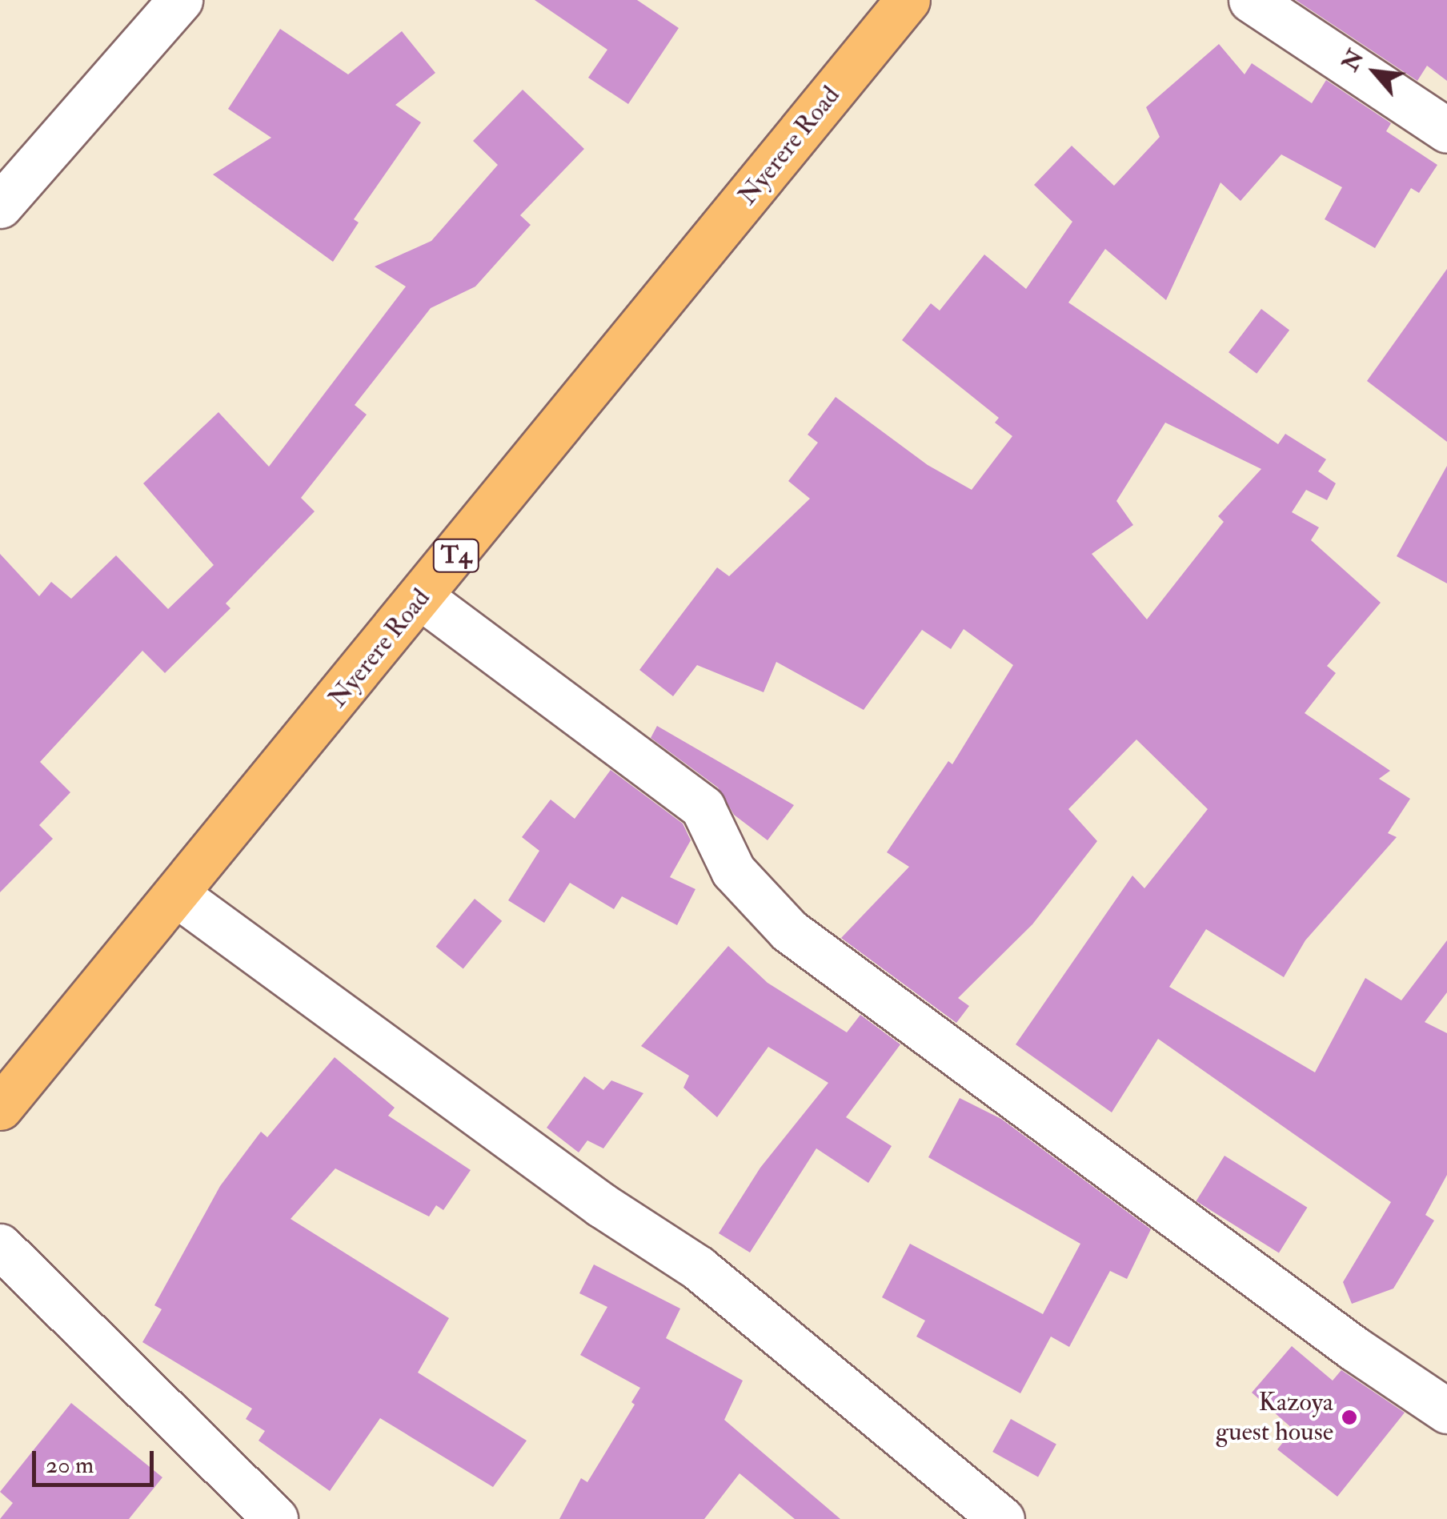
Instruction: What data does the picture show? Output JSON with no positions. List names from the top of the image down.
{
  "streets": {
    "highway": ["Nyerere Road", "T4"]
  },
  "places": ["Kazoya guest house"],
  "scale_bar": "20 m",
  "north": "top left"
}
